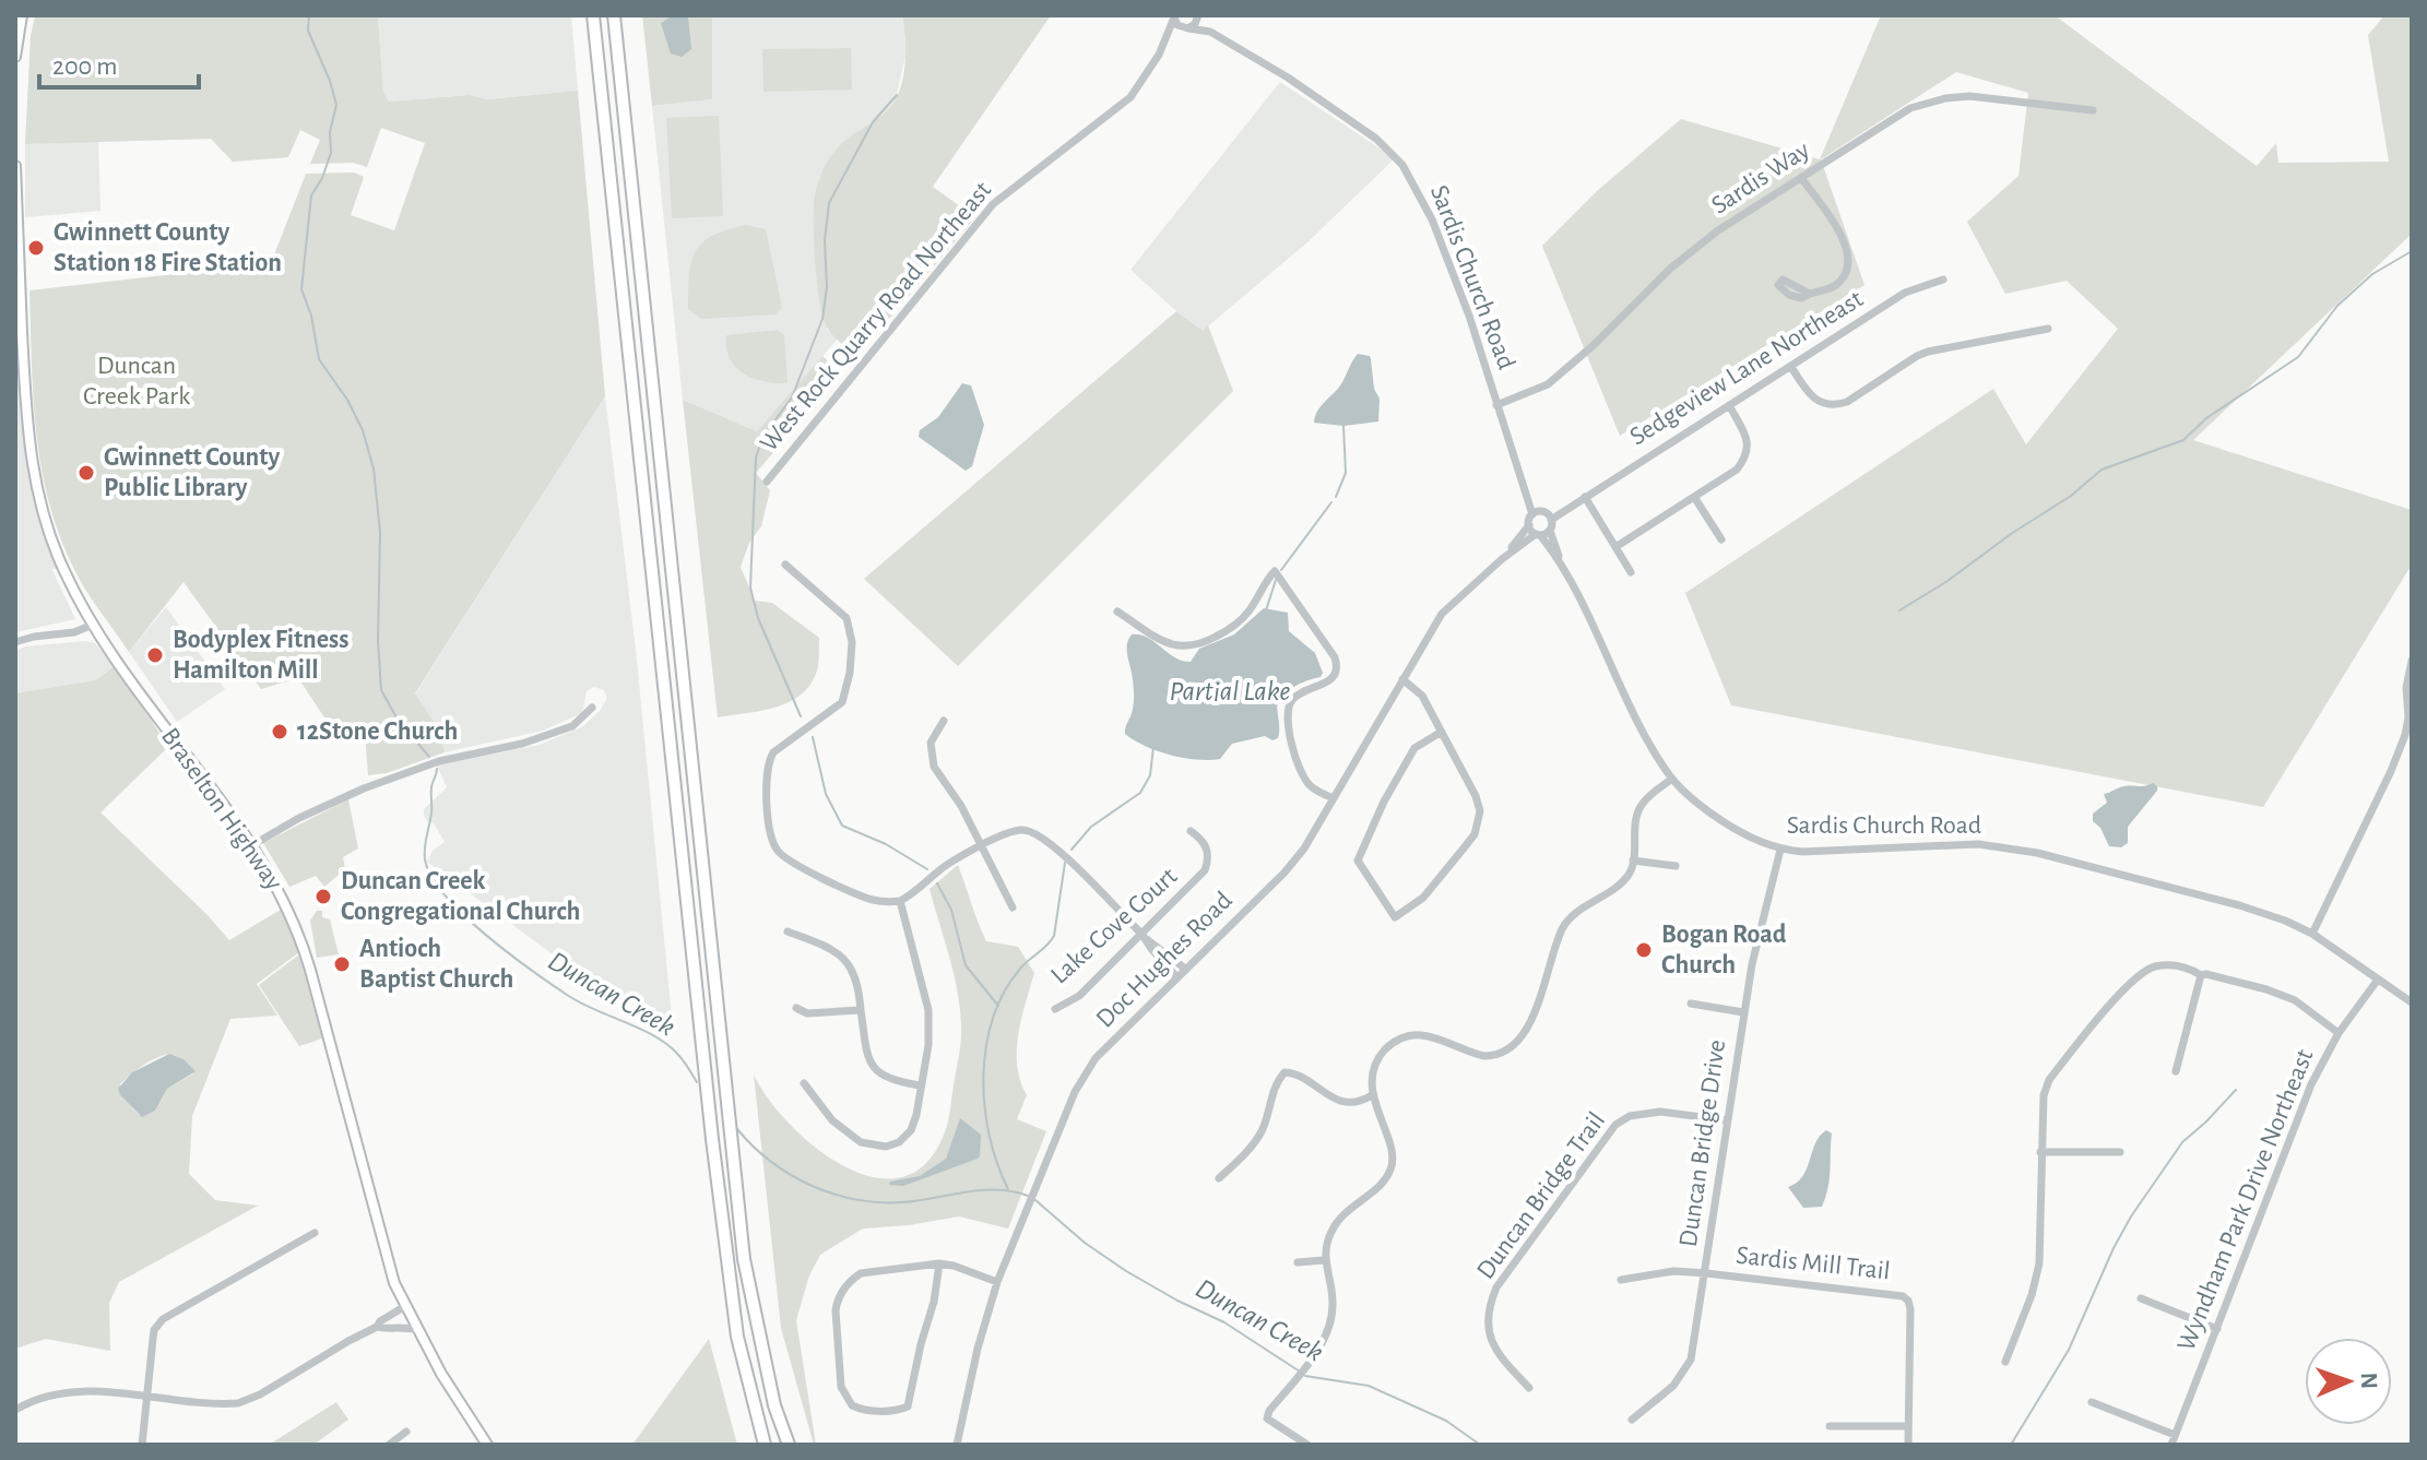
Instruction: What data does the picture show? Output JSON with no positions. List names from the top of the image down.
{
  "streets": {
    "main road": ["Braselton Highway"],
    "street": [
      "Sardis Way",
      "Sardis Church Road",
      "West Rock Quarry Road Northeast",
      "Sedgeview Lane Northeast",
      "Lake Cove Court",
      "Doc Hughes Road",
      "Duncan Bridge Drive",
      "Duncan Bridge Trail",
      "Wyndham Park Drive Northeast",
      "Sardis Mill Trail"
    ]
  },
  "crossings": [
    ["Sardis Way", "Sardis Church Road"],
    ["Sardis Church Road", "West Rock Quarry Road Northeast"],
    ["Sardis Church Road", "Sedgeview Lane Northeast"],
    ["Sardis Church Road", "Doc Hughes Road"],
    ["Sardis Church Road", "Duncan Bridge Drive"],
    ["Sardis Church Road", "Wyndham Park Drive Northeast"],
    ["Duncan Bridge Drive", "Duncan Bridge Trail"],
    ["Duncan Bridge Drive", "Sardis Mill Trail"]
  ],
  "water": ["Partial Lake", "Duncan Creek"],
  "parks": ["Duncan Creek Park"],
  "places": [
    "Gwinnett County Station 18 Fire Station",
    "Gwinnett County Public Library",
    "Bodyplex Fitness Hamilton Mill",
    "12Stone Church",
    "Duncan Creek Congregational Church",
    "Bogan Road Church",
    "Antioch Baptist Church"
  ],
  "scale_bar": "200 m",
  "north": "right"
}
